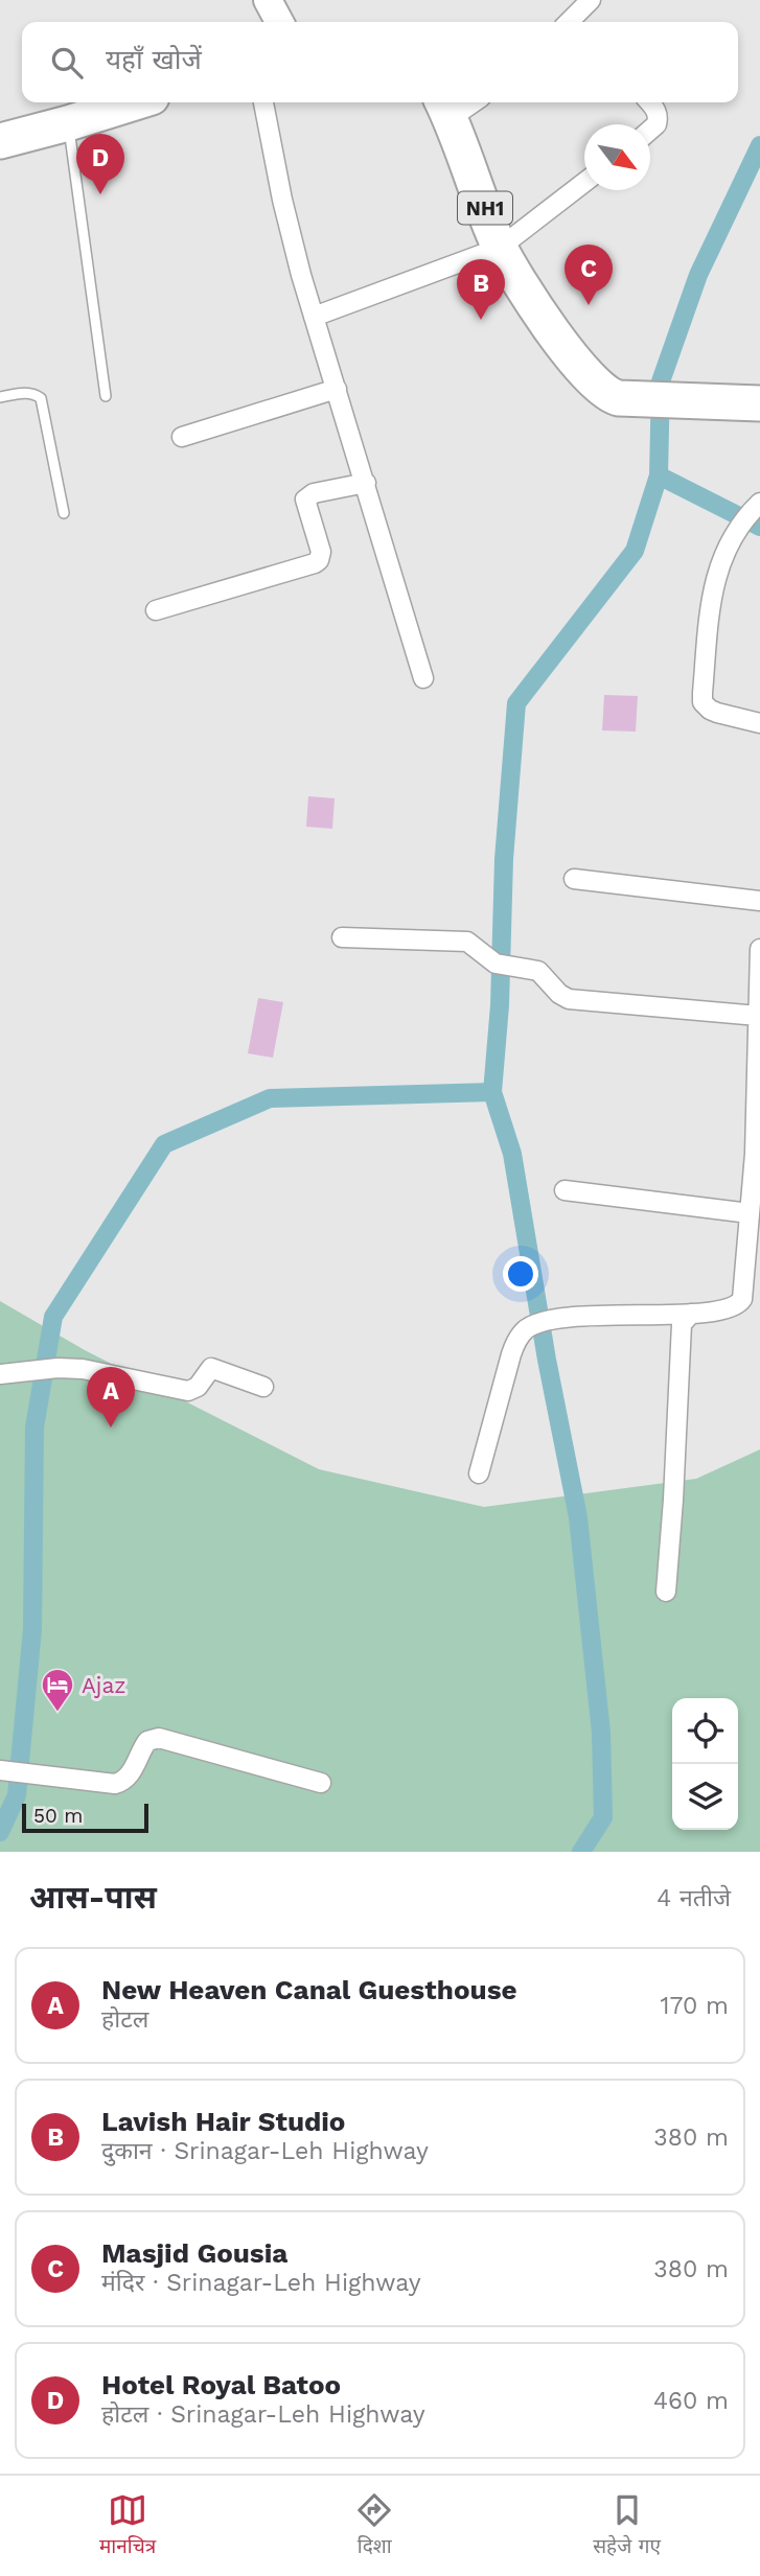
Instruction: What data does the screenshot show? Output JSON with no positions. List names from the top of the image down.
{
  "streets": {
    "highway": ["NH1"]
  },
  "places": {
    "hotel": ["Ajaz"]
  },
  "scale_bar": "50 m",
  "north": "bottom right",
  "page": {
    "search": "यहाँ खोजें",
    "pins": [
      "D",
      "C",
      "B",
      "A"
    ],
    "scale": "50 m",
    "heading": ["आस-पास", "4 नतीजे"],
    "list": [
      {
        "mark": "A",
        "name": "New Heaven Canal Guesthouse",
        "note": "होटल",
        "value": "170 m"
      },
      {
        "mark": "B",
        "name": "Lavish Hair Studio",
        "note": "दुकान · Srinagar-Leh Highway",
        "value": "380 m"
      },
      {
        "mark": "C",
        "name": "Masjid Gousia",
        "note": "मंदिर · Srinagar-Leh Highway",
        "value": "380 m"
      },
      {
        "mark": "D",
        "name": "Hotel Royal Batoo",
        "note": "होटल · Srinagar-Leh Highway",
        "value": "460 m"
      }
    ],
    "nav": ["मानचित्र", "दिशा", "सहेजे गए"]
  }
}
